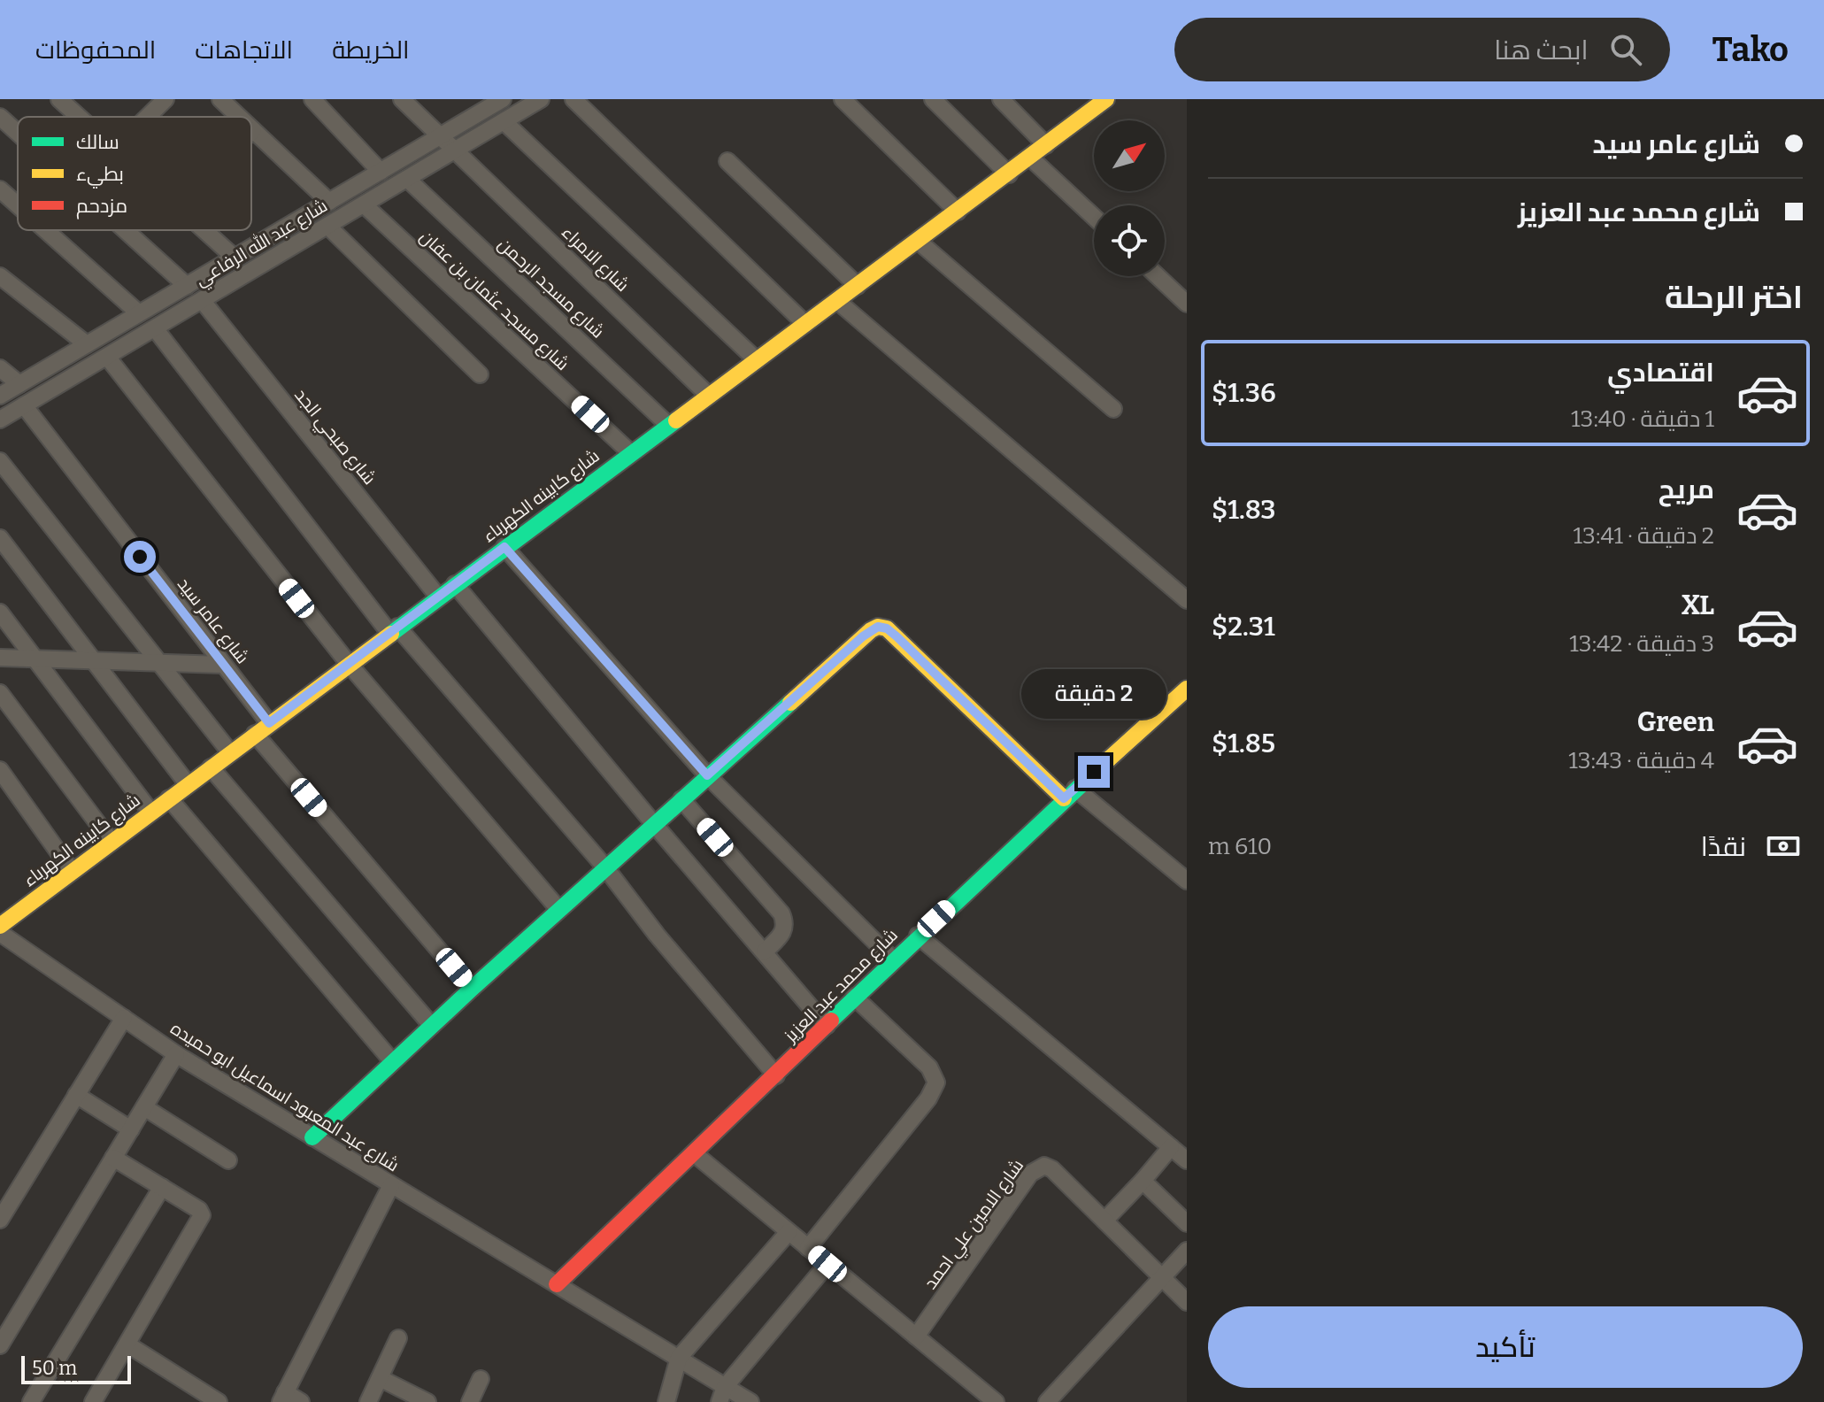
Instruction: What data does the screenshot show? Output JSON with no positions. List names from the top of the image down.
{
  "streets": {
    "street": [
      "شارع عبد الله الرفاعي",
      "شارع الامراء",
      "شارع مسجد الرحمن",
      "شارع مسجد عثمان بن عفان",
      "شارع صبحي الجد",
      "شارع كابينه الكهرباء",
      "شارع عامر سيد",
      "شارع محمد عبد العزيز",
      "شارع عبد المعبود اسماعيل ابو حميده",
      "شارع الامين علي احمد"
    ]
  },
  "crossings": [
    ["شارع عبد الله الرفاعي", "شارع الامراء"],
    ["شارع عبد الله الرفاعي", "شارع مسجد الرحمن"],
    ["شارع عبد الله الرفاعي", "شارع مسجد عثمان بن عفان"],
    ["شارع عبد الله الرفاعي", "شارع صبحي الجد"],
    ["شارع عبد الله الرفاعي", "شارع عامر سيد"],
    ["شارع الامراء", "شارع كابينه الكهرباء"],
    ["شارع مسجد الرحمن", "شارع كابينه الكهرباء"],
    ["شارع مسجد عثمان بن عفان", "شارع كابينه الكهرباء"],
    ["شارع صبحي الجد", "شارع كابينه الكهرباء"],
    ["شارع كابينه الكهرباء", "شارع عامر سيد"],
    ["شارع محمد عبد العزيز", "شارع عبد المعبود اسماعيل ابو حميده"]
  ],
  "legend": ["سالك", "بطيء", "مزدحم"],
  "scale_bar": "50 m",
  "north": "top right",
  "page": {
    "header": "Tako",
    "search": "ابحث هنا",
    "nav": ["الخريطة", "الاتجاهات", "المحفوظات"],
    "banner": ["شارع عامر سيد", "شارع محمد عبد العزيز"],
    "heading": "اختر الرحلة",
    "list": [
      {
        "name": "اقتصادي",
        "note": "1 دقيقة · 13:40",
        "value": "$1.36"
      },
      {
        "name": "مريح",
        "note": "2 دقيقة · 13:41",
        "value": "$1.83"
      },
      {
        "name": "XL",
        "note": "3 دقيقة · 13:42",
        "value": "$2.31"
      },
      {
        "name": "Green",
        "note": "4 دقيقة · 13:43",
        "value": "$1.85"
      }
    ],
    "bubble": "2 دقيقة",
    "pay": ["نقدًا", "610 m"],
    "buttons": "تأكيد",
    "scale": "50 m"
  }
}
